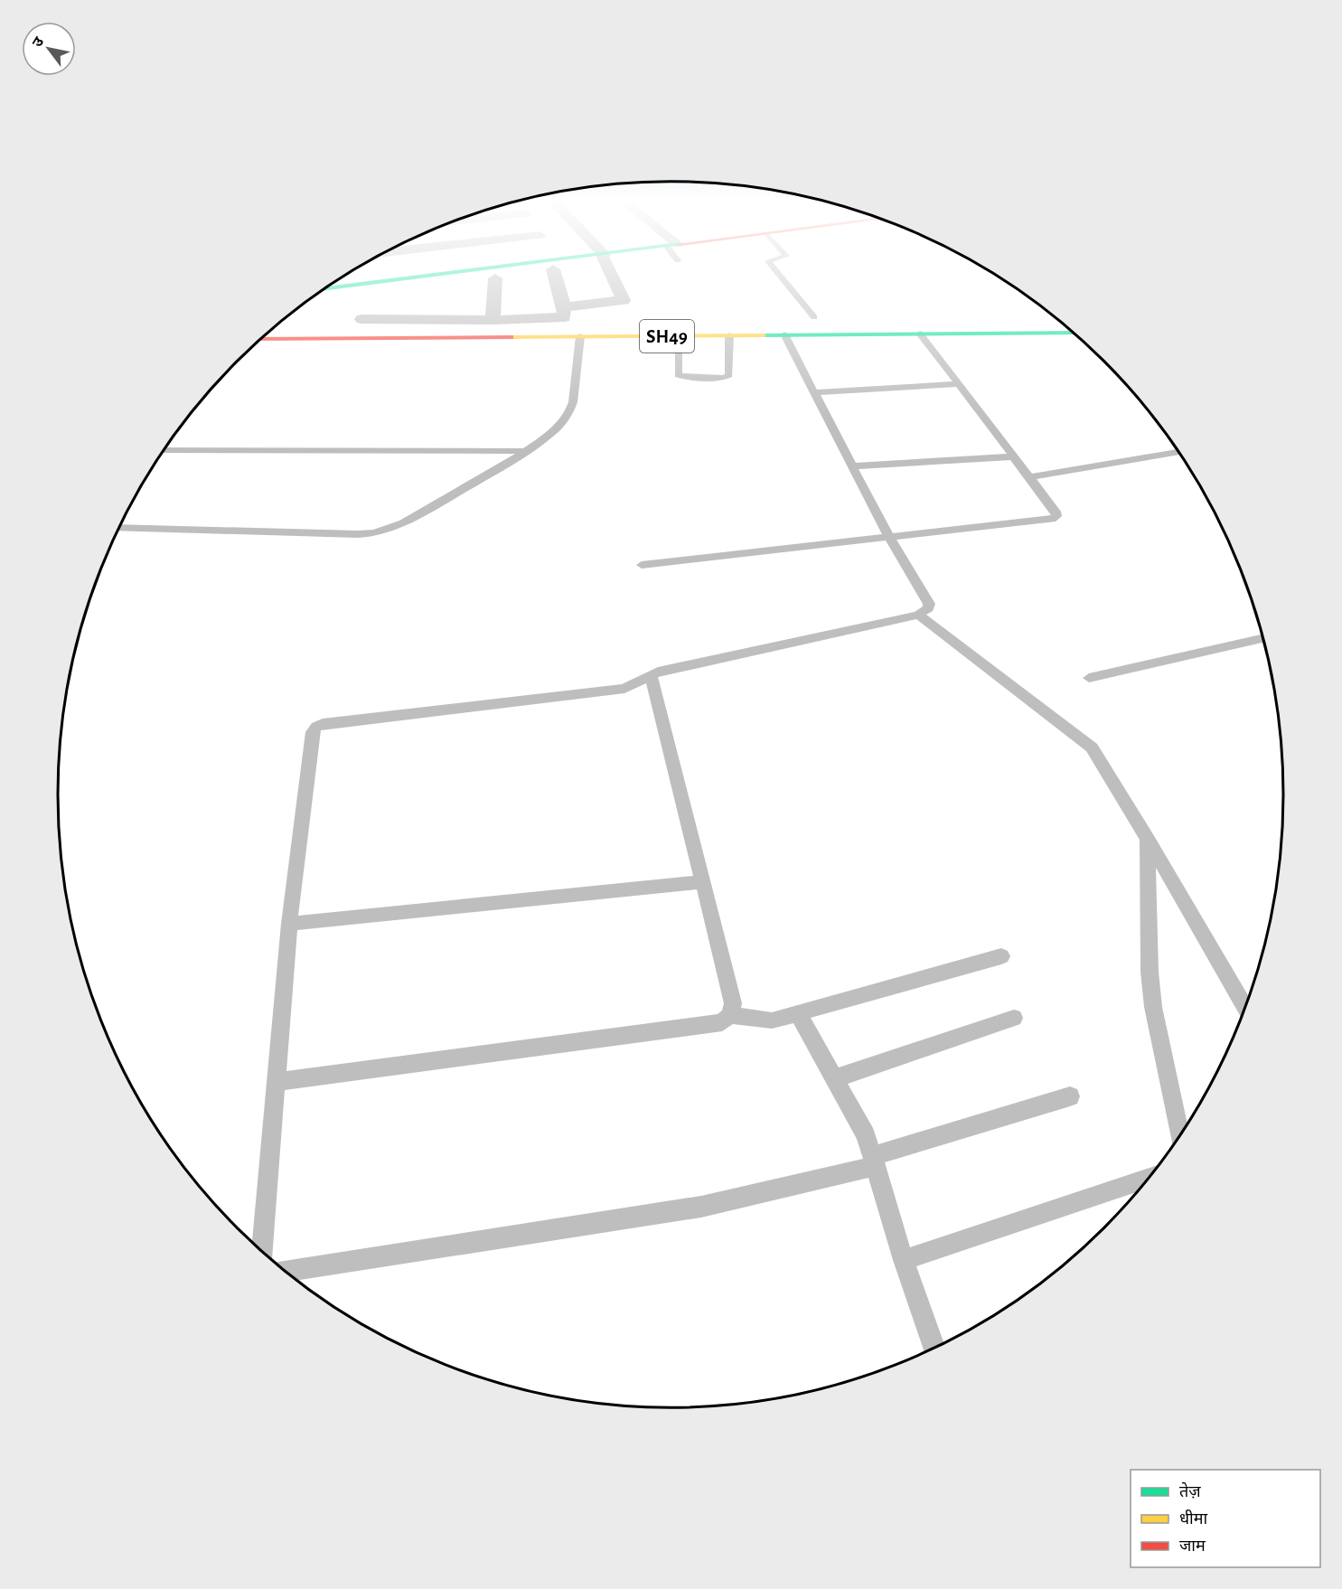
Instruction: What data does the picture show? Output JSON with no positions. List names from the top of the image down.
{
  "streets": {
    "main road": ["SH49"]
  },
  "legend": ["तेज़", "धीमा", "जाम"],
  "north": "top left"
}
